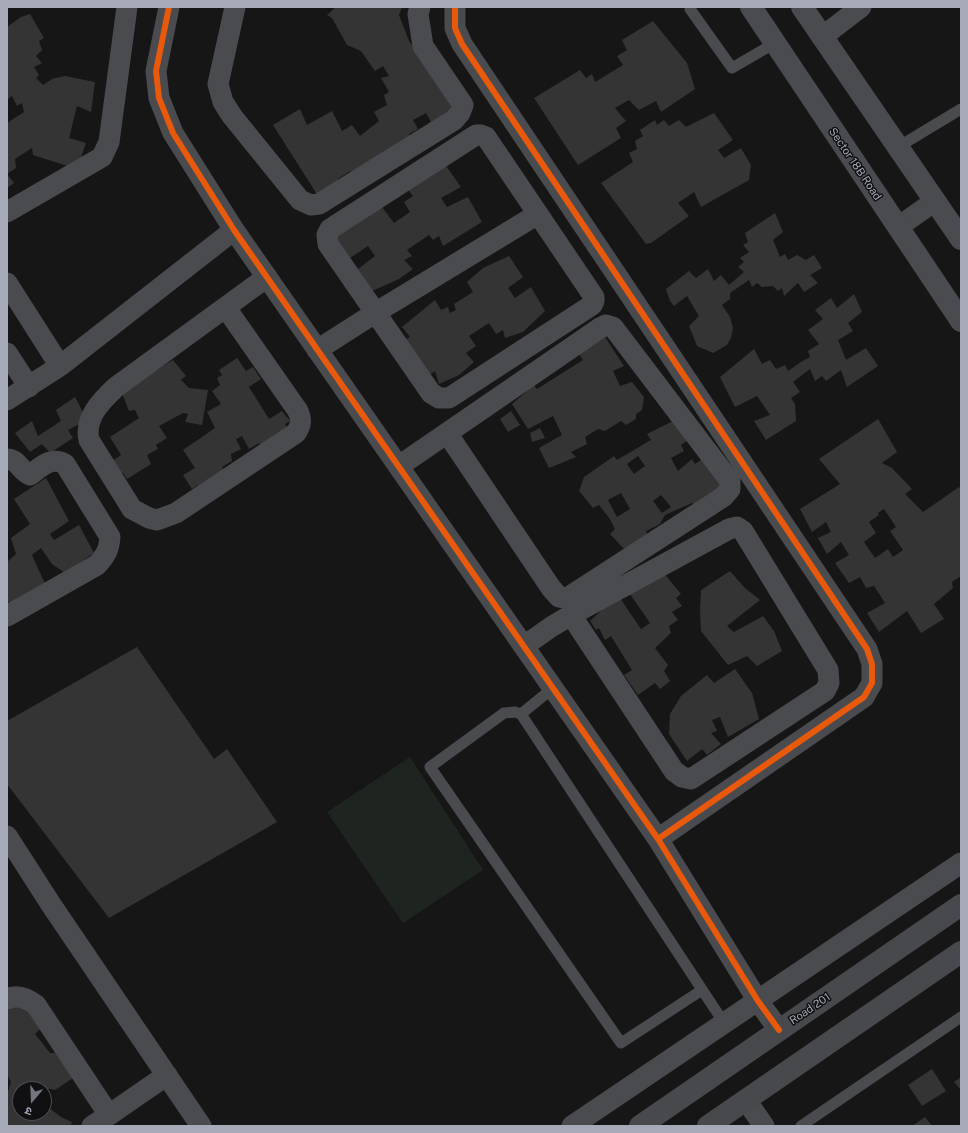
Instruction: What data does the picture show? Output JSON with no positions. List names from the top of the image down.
{
  "streets": {
    "main road": ["Road 201"],
    "street": ["Sector 18B Road"]
  },
  "north": "bottom"
}
